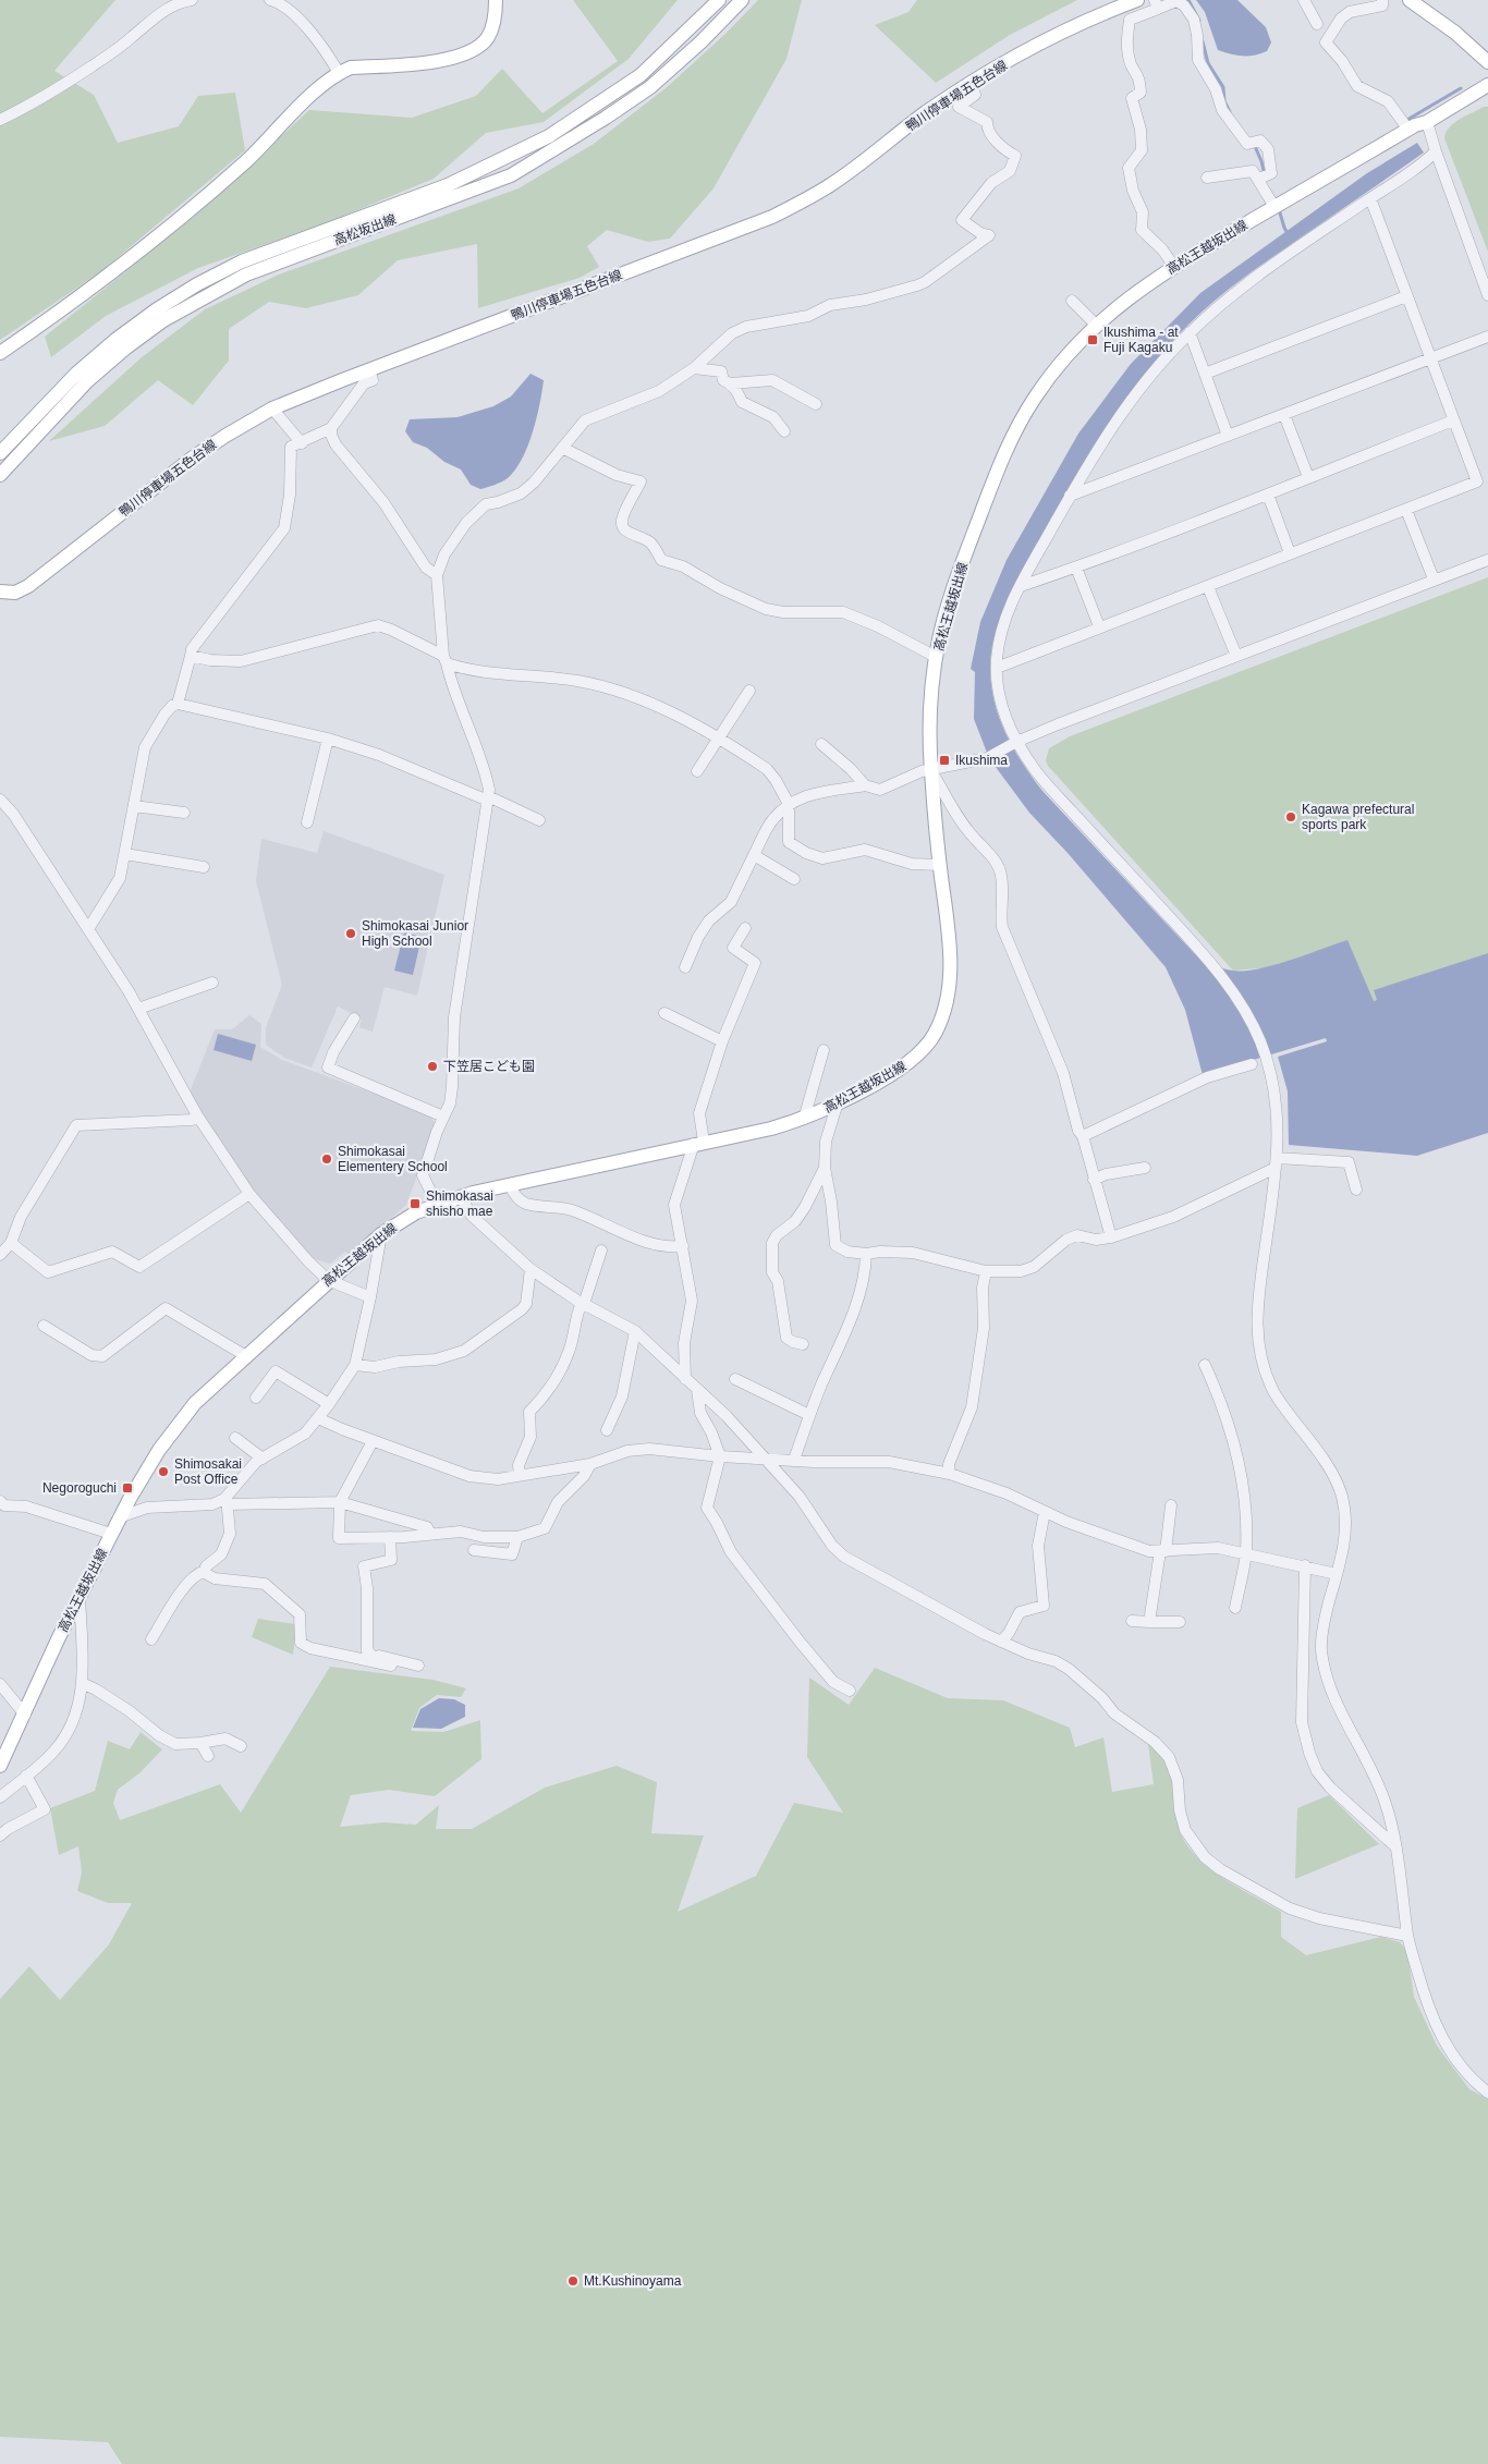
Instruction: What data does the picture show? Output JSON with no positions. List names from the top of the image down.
{
  "streets": {
    "main road": ["鴨川停車場五色台線", "高松坂出線", "高松王越坂出線"]
  },
  "places": {
    "transit": [
      "Ikushima - at Fuji Kagaku",
      "Ikushima",
      "Shimokasai shisho mae",
      "Negoroguchi"
    ],
    "other": [
      "Kagawa prefectural sports park",
      "Shimokasai Junior High School",
      "下笠居こども園",
      "Shimokasai Elementery School",
      "Shimosakai Post Office",
      "Mt.Kushinoyama"
    ]
  }
}
